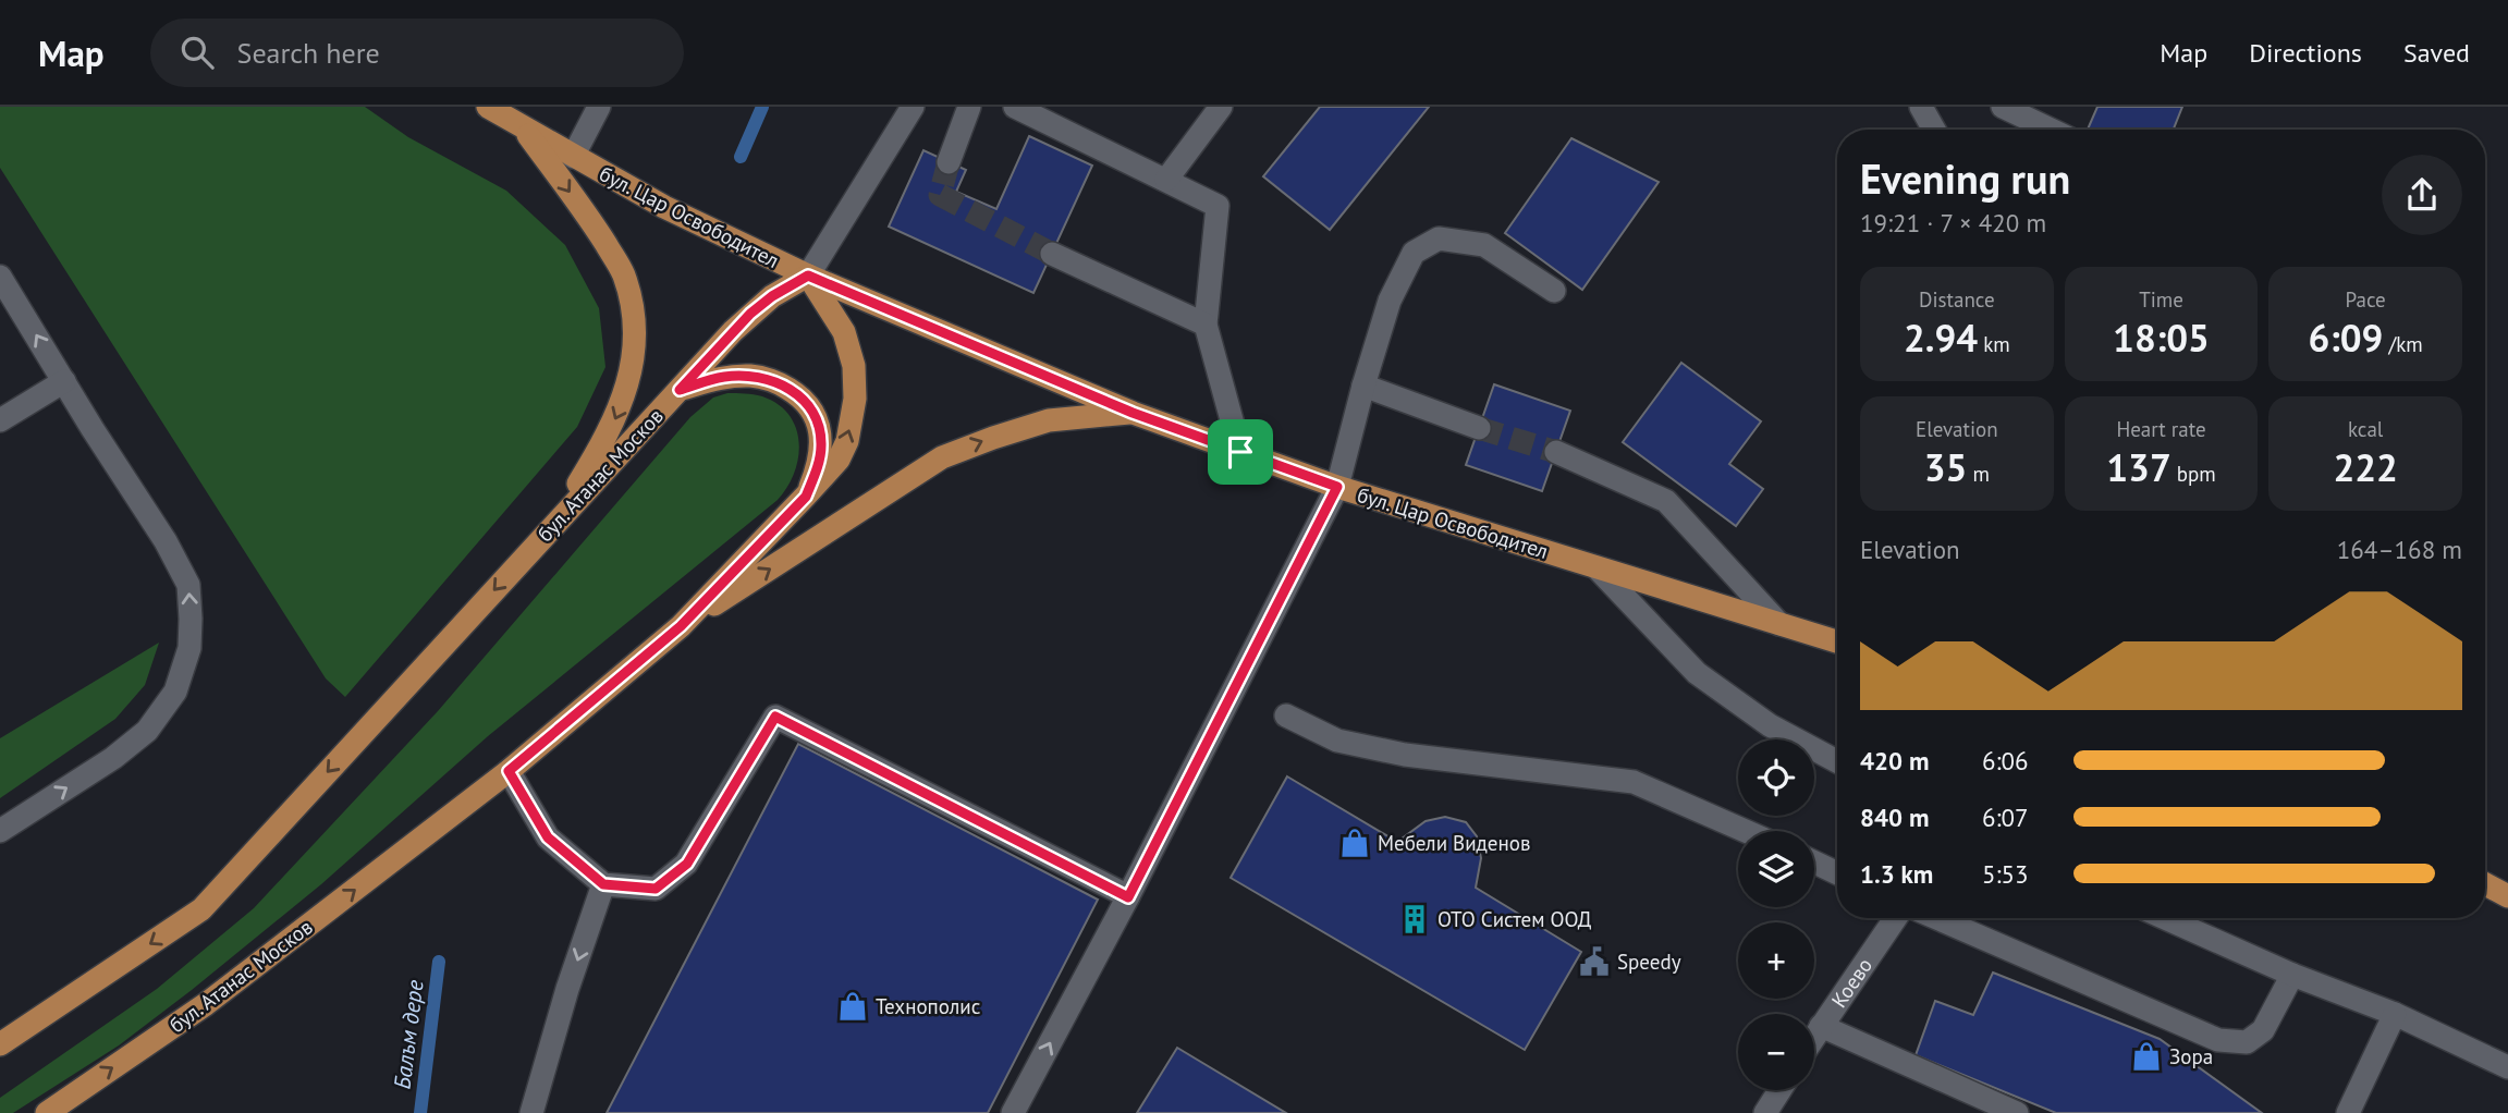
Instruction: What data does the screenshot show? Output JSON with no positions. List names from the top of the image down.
{
  "streets": {
    "main road": ["бул. Цар Освободител", "бул. Атанас Москов"],
    "street": ["Коево"]
  },
  "crossings": [
    ["бул. Цар Освободител", "бул. Атанас Москов"]
  ],
  "water": ["Балъм дере"],
  "places": {
    "shop": ["Мебели Виденов", "Технополис", "Зора"],
    "building": ["ОТО Систем ООД"],
    "public building": ["Speedy"]
  },
  "page": {
    "header": "Map",
    "search": "Search here",
    "nav": ["Map", "Directions", "Saved"],
    "heading": ["Evening run", "19:21 · 7 × 420 m"],
    "stats": [
      ["Distance", "2.94 km"],
      ["Time", "18:05"],
      ["Pace", "6:09 /km"],
      ["Elevation", "35 m"],
      ["Heart rate", "137 bpm"],
      ["kcal", "222"]
    ],
    "chart": ["Elevation", "164–168 m"],
    "list": [
      {
        "name": "420 m",
        "note": "6:06"
      },
      {
        "name": "840 m",
        "note": "6:07"
      },
      {
        "name": "1.3 km",
        "note": "5:53"
      }
    ],
    "map_buttons": ["+", "−"]
  }
}
